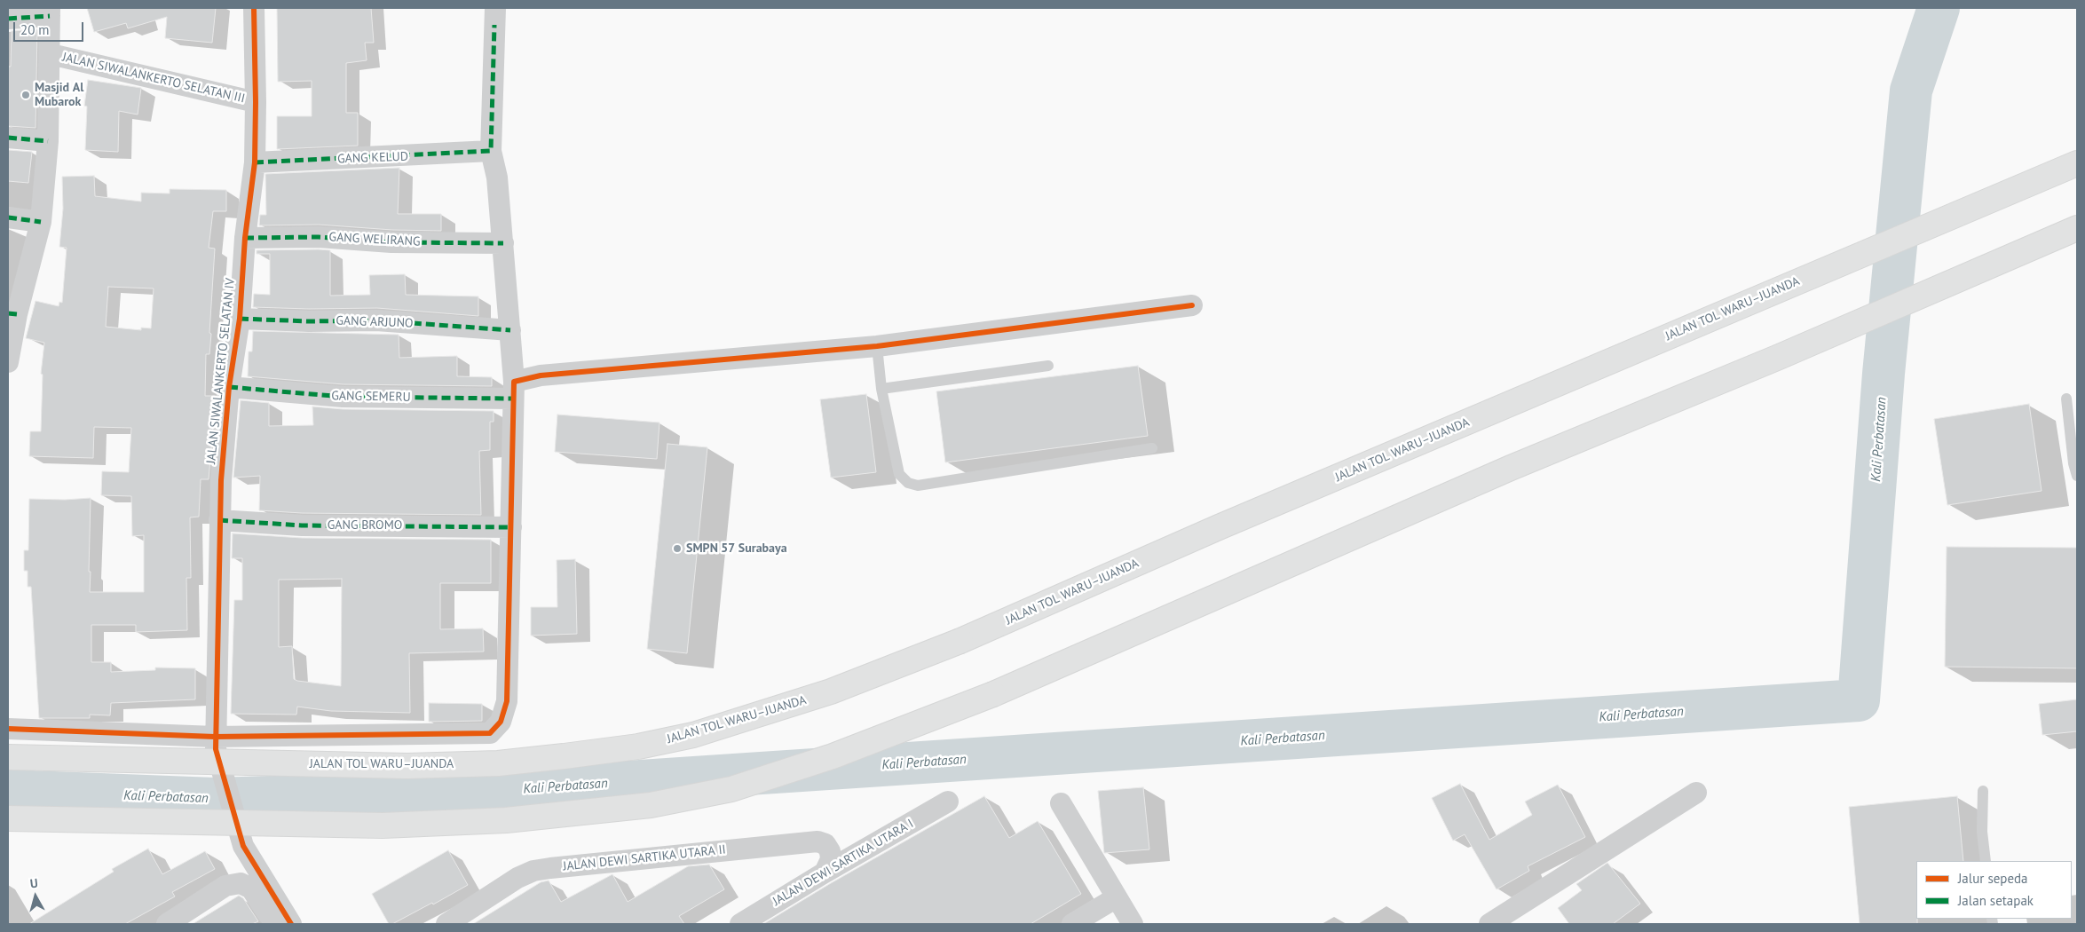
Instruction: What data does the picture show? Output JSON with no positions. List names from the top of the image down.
{
  "streets": {
    "highway": ["JALAN TOL WARU–JUANDA"],
    "street": [
      "JALAN SIWALANKERTO SELATAN III",
      "GANG KELUD",
      "GANG WELIRANG",
      "GANG ARJUNO",
      "JALAN SIWALANKERTO SELATAN IV",
      "GANG SEMERU",
      "GANG BROMO",
      "JALAN DEWI SARTIKA UTARA II",
      "JALAN DEWI SARTIKA UTARA I"
    ]
  },
  "crossings": [
    ["JALAN SIWALANKERTO SELATAN III", "JALAN SIWALANKERTO SELATAN IV"],
    ["GANG KELUD", "JALAN SIWALANKERTO SELATAN IV"],
    ["GANG WELIRANG", "JALAN SIWALANKERTO SELATAN IV"],
    ["GANG ARJUNO", "JALAN SIWALANKERTO SELATAN IV"],
    ["JALAN SIWALANKERTO SELATAN IV", "GANG SEMERU"],
    ["JALAN SIWALANKERTO SELATAN IV", "GANG BROMO"],
    ["JALAN DEWI SARTIKA UTARA II", "JALAN DEWI SARTIKA UTARA I"]
  ],
  "water": ["Kali Perbatasan"],
  "places": ["Masjid Al Mubarok", "SMPN 57 Surabaya"],
  "legend": ["Jalur sepeda", "Jalan setapak"],
  "scale_bar": "20 m",
  "north": "top"
}
